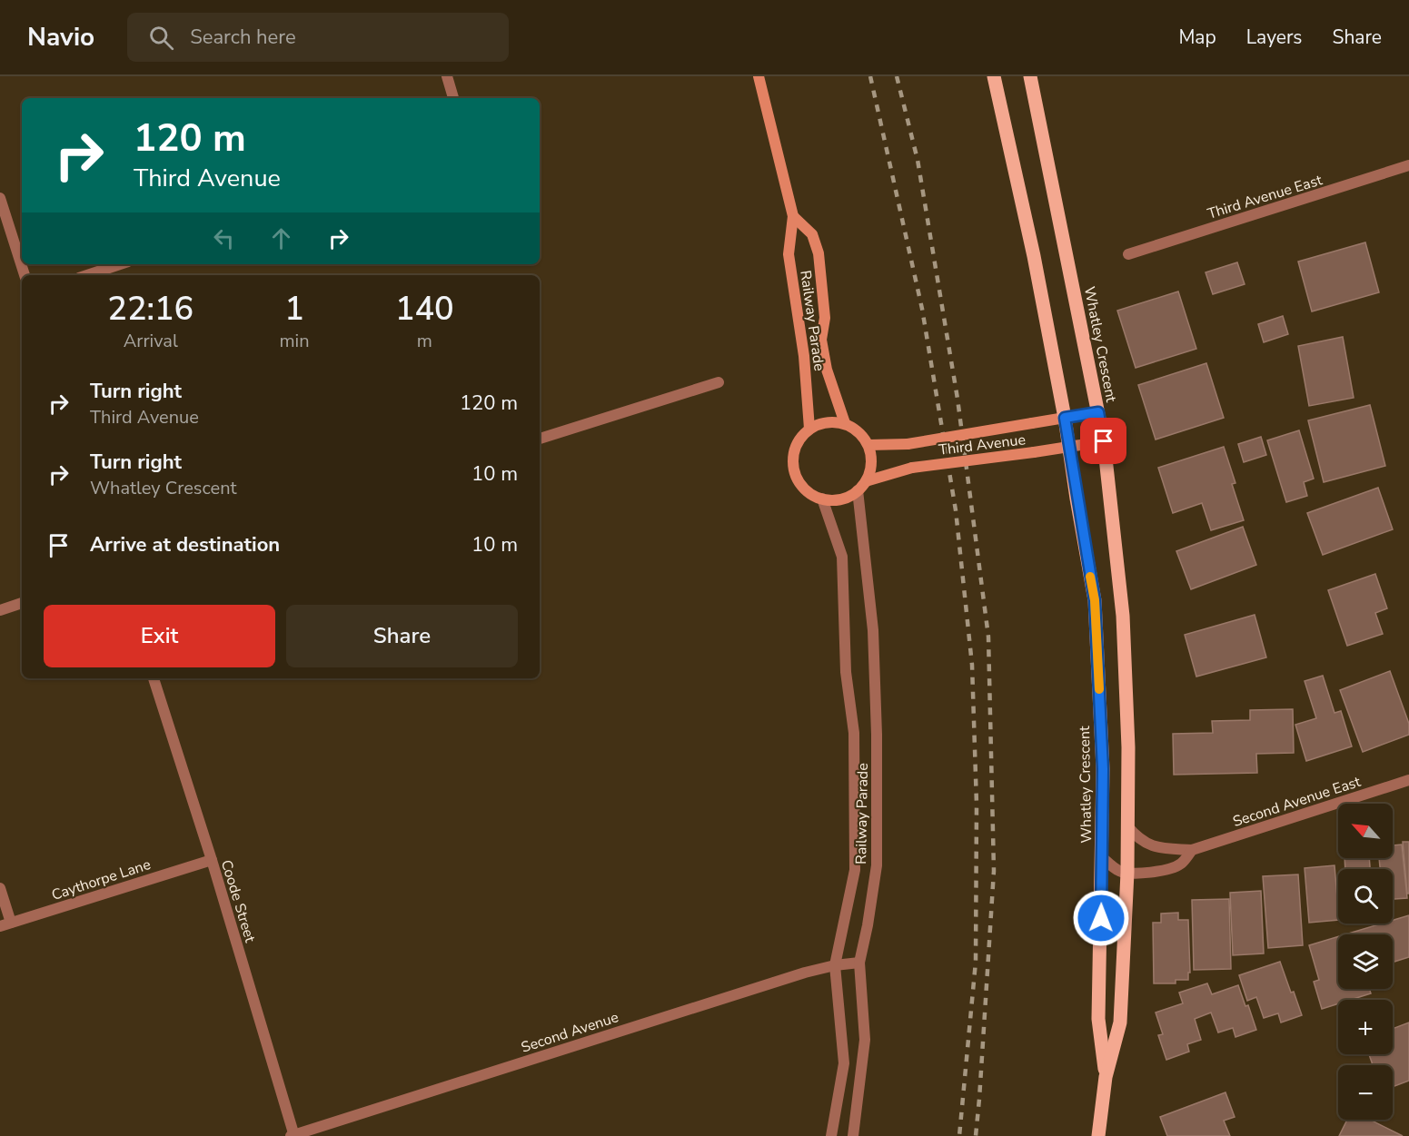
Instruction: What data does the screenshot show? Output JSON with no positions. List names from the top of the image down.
{
  "streets": {
    "main road": ["Railway Parade", "Whatley Crescent", "Third Avenue"],
    "street": [
      "Third Avenue East",
      "Second Avenue East",
      "Caythorpe Lane",
      "Coode Street",
      "Second Avenue"
    ]
  },
  "crossings": [
    ["Railway Parade", "Third Avenue"],
    ["Railway Parade", "Second Avenue"],
    ["Whatley Crescent", "Third Avenue"],
    ["Whatley Crescent", "Second Avenue East"],
    ["Caythorpe Lane", "Coode Street"],
    ["Coode Street", "Second Avenue"]
  ],
  "north": "top left",
  "page": {
    "header": "Navio",
    "search": "Search here",
    "nav": ["Map", "Layers", "Share"],
    "turn": ["120 m", "Third Avenue"],
    "eta": [
      "22:16",
      "Arrival",
      "1",
      "min",
      "140",
      "m"
    ],
    "list": [
      {
        "name": "Turn right",
        "note": "Third Avenue",
        "value": "120 m"
      },
      {
        "name": "Turn right",
        "note": "Whatley Crescent",
        "value": "10 m"
      },
      {
        "name": "Arrive at destination",
        "value": "10 m"
      }
    ],
    "buttons": ["Exit", "Share"],
    "map_buttons": ["+", "−"]
  }
}
